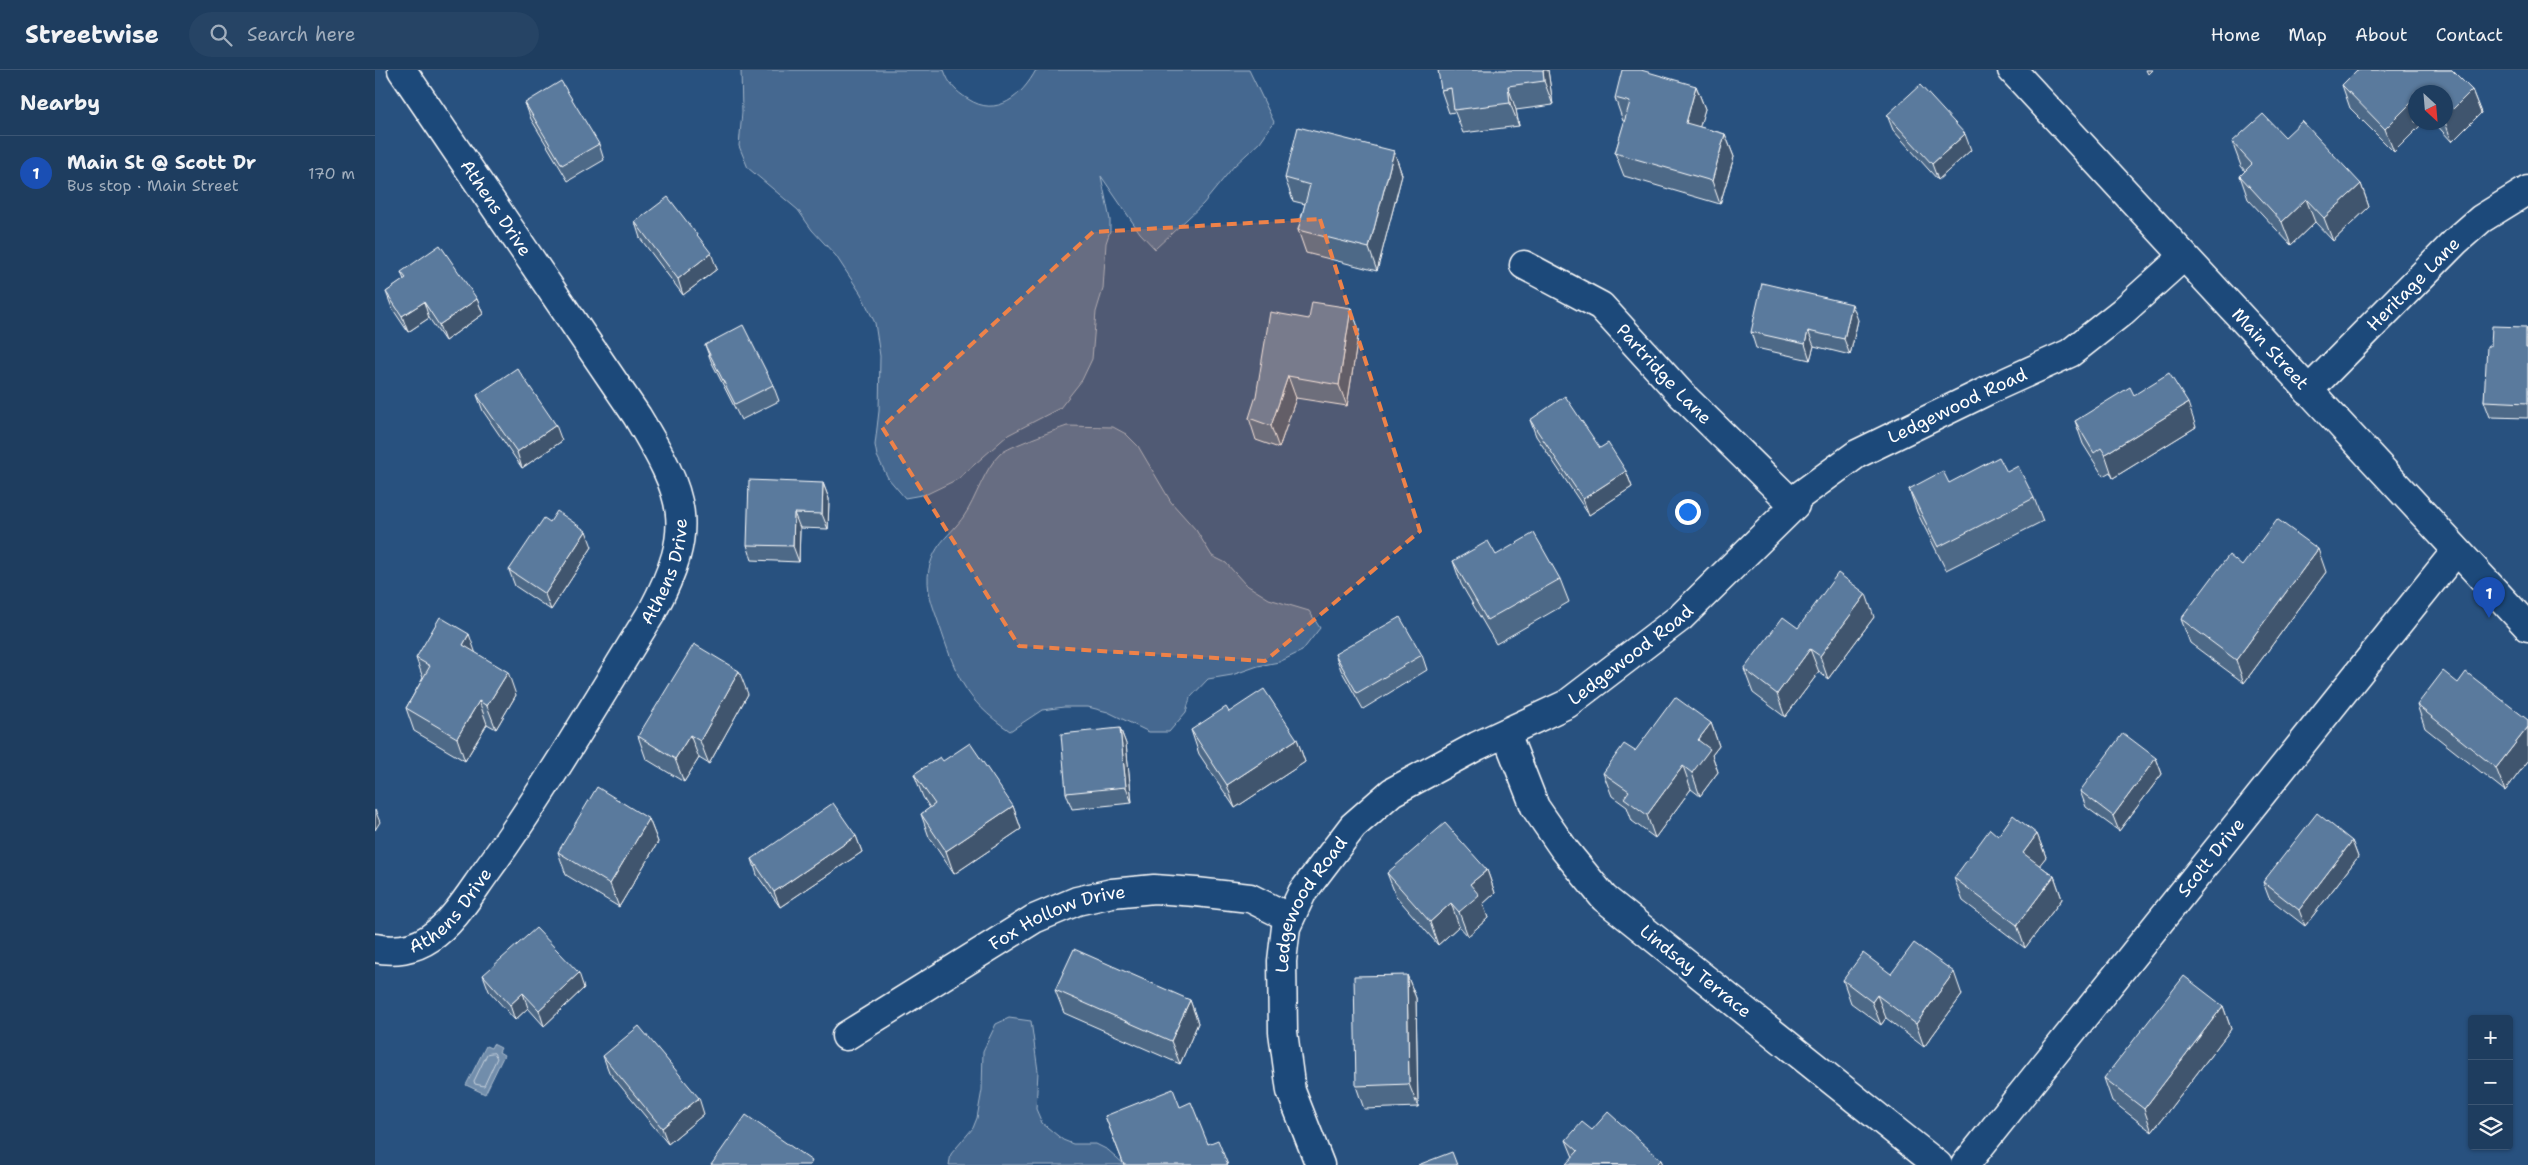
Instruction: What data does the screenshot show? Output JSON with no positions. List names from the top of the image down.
{
  "streets": {
    "street": [
      "Athens Drive",
      "Heritage Lane",
      "Main Street",
      "Partridge Lane",
      "Ledgewood Road",
      "Scott Drive",
      "Fox Hollow Drive",
      "Lindsay Terrace"
    ]
  },
  "crossings": [
    ["Heritage Lane", "Main Street"],
    ["Main Street", "Ledgewood Road"],
    ["Main Street", "Scott Drive"],
    ["Partridge Lane", "Ledgewood Road"],
    ["Ledgewood Road", "Fox Hollow Drive"],
    ["Ledgewood Road", "Lindsay Terrace"]
  ],
  "north": "bottom right",
  "page": {
    "header": "Streetwise",
    "search": "Search here",
    "nav": [
      "Home",
      "Map",
      "About",
      "Contact"
    ],
    "heading": "Nearby",
    "list": [
      {
        "mark": "1",
        "name": "Main St @ Scott Dr",
        "note": "Bus stop · Main Street",
        "value": "170 m"
      }
    ],
    "pins": "1",
    "map_buttons": ["+", "−"]
  }
}
